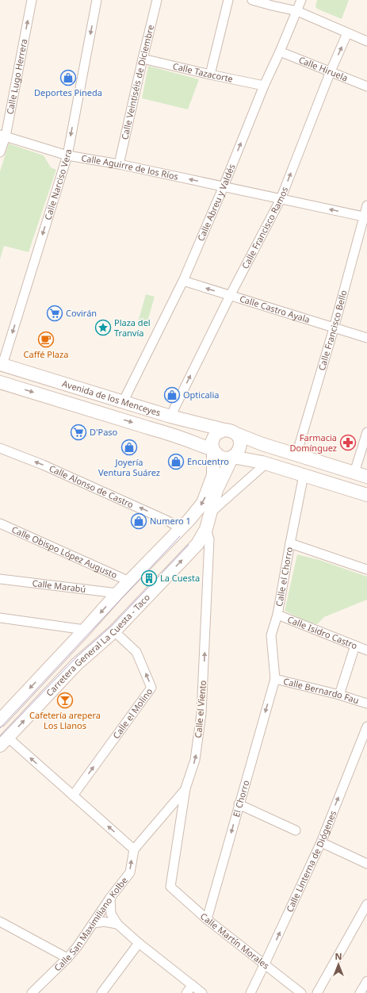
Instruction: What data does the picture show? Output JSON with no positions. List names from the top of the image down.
{
  "streets": {
    "main road": ["Avenida de los Menceyes", "Carretera General La Cuesta - Taco"],
    "street": [
      "Calle Hiruela",
      "Calle Tazacorte",
      "Calle Lugo Herrera",
      "Calle Veintiséis de Diciembre",
      "Calle Aguirre de los Ríos",
      "Calle Narciso Vera",
      "Calle Abreu y Valdés",
      "Calle Francisco Ramos",
      "Calle Castro Ayala",
      "Calle Francisco Bello",
      "Calle Alonso de Castro",
      "Calle Obispo López Augusto",
      "Calle el Chorro",
      "Calle Marabú",
      "Calle Isidro Castro",
      "Calle Bernardo Fau",
      "Calle el Viento",
      "Calle el Molino",
      "El Chorro",
      "Calle Linterna de Diógenes",
      "Calle San Maximiliano Kolbe",
      "Calle Martín Morales"
    ]
  },
  "crossings": [
    ["Calle Hiruela", "Calle Abreu y Valdés"],
    ["Calle Hiruela", "Calle Francisco Ramos"],
    ["Calle Tazacorte", "Calle Veintiséis de Diciembre"],
    ["Calle Tazacorte", "Calle Abreu y Valdés"],
    ["Calle Lugo Herrera", "Calle Aguirre de los Ríos"],
    ["Calle Veintiséis de Diciembre", "Calle Aguirre de los Ríos"],
    ["Calle Aguirre de los Ríos", "Calle Narciso Vera"],
    ["Calle Aguirre de los Ríos", "Calle Abreu y Valdés"],
    ["Calle Aguirre de los Ríos", "Calle Francisco Ramos"],
    ["Calle Aguirre de los Ríos", "Calle Francisco Bello"],
    ["Calle Narciso Vera", "Avenida de los Menceyes"],
    ["Calle Abreu y Valdés", "Calle Castro Ayala"],
    ["Calle Abreu y Valdés", "Avenida de los Menceyes"],
    ["Calle Francisco Ramos", "Calle Castro Ayala"],
    ["Calle Francisco Ramos", "Avenida de los Menceyes"],
    ["Calle Castro Ayala", "Calle Francisco Bello"],
    ["Avenida de los Menceyes", "Carretera General La Cuesta - Taco"],
    ["Calle Alonso de Castro", "Carretera General La Cuesta - Taco"],
    ["Calle Obispo López Augusto", "Carretera General La Cuesta - Taco"],
    ["Calle el Chorro", "Calle Isidro Castro"],
    ["Calle el Chorro", "Calle Bernardo Fau"],
    ["Calle el Chorro", "El Chorro"],
    ["Calle Marabú", "Carretera General La Cuesta - Taco"],
    ["Carretera General La Cuesta - Taco", "Calle el Viento"],
    ["Carretera General La Cuesta - Taco", "Calle el Molino"],
    ["Calle Bernardo Fau", "El Chorro"],
    ["Calle el Viento", "Calle Martín Morales"],
    ["El Chorro", "Calle Martín Morales"],
    ["Calle Linterna de Diógenes", "Calle Martín Morales"]
  ],
  "one_way": [
    "Calle Lugo Herrera",
    "Calle Aguirre de los Ríos",
    "Calle Narciso Vera",
    "Calle Francisco Ramos",
    "Calle Alonso de Castro",
    "Calle el Viento",
    "Calle el Molino",
    "El Chorro"
  ],
  "places": {
    "shop": [
      "Deportes Pineda",
      "Opticalia",
      "Joyería Ventura Suárez",
      "Encuentro",
      "Numero 1"
    ],
    "supermarket": ["Covirán", "D'Paso"],
    "place": ["Plaza del Tranvía"],
    "cafe": ["Caffé Plaza"],
    "pharmacy": ["Farmacia Domínguez"],
    "building": ["La Cuesta"],
    "bar": ["Cafetería arepera Los Llanos"]
  },
  "north": "top"
}
